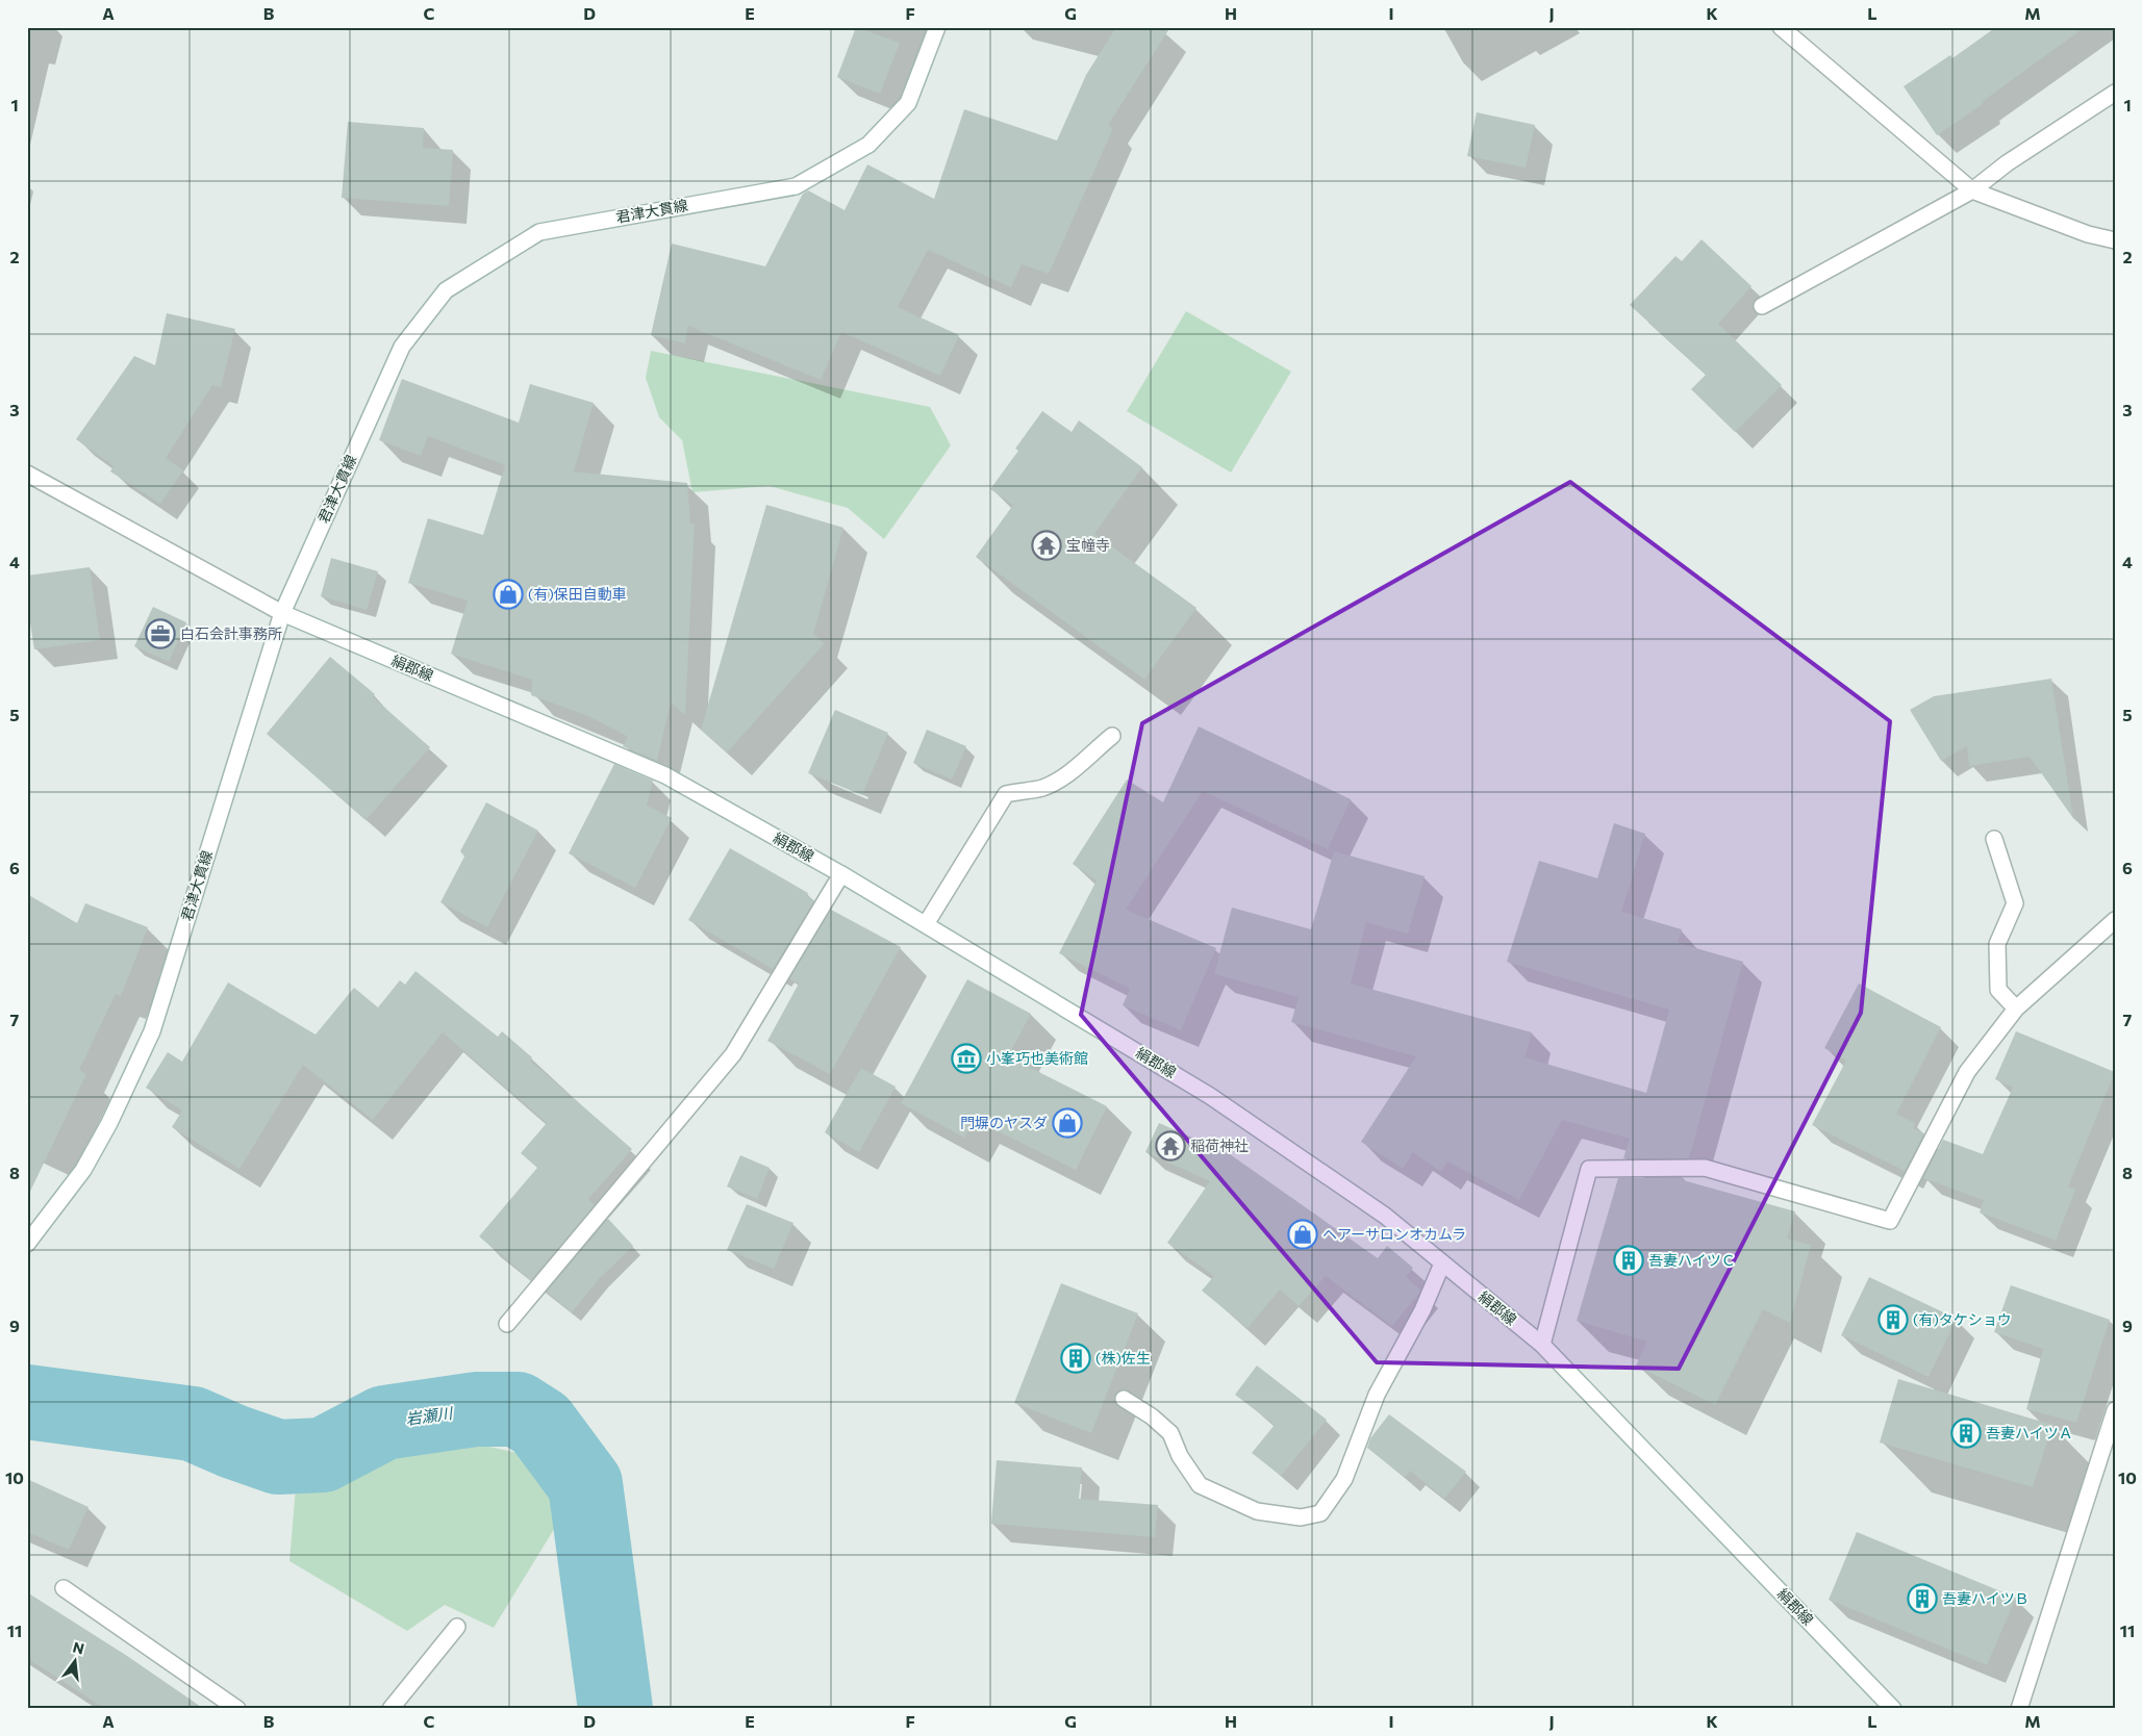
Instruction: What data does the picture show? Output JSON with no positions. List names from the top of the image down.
{
  "streets": {
    "main road": ["君津大貫線", "絹郡線"]
  },
  "crossings": [
    ["君津大貫線", "絹郡線"]
  ],
  "water": ["岩瀬川"],
  "places": {
    "temple": ["宝幢寺", "稲荷神社"],
    "shop": ["(有)保田自動車", "門塀のヤスダ", "ヘアーサロンオカムラ"],
    "office": ["白石会計事務所"],
    "museum": ["小峯巧也美術館"],
    "building": [
      "吾妻ハイツＣ",
      "(有)タケショウ",
      "(株)佐生",
      "吾妻ハイツＡ",
      "吾妻ハイツＢ"
    ]
  },
  "north": "top",
  "grid": {
    "columns": [
      "A",
      "B",
      "C",
      "D",
      "E",
      "F",
      "G",
      "H",
      "I",
      "J",
      "K",
      "L",
      "M"
    ],
    "rows": [
      "1",
      "2",
      "3",
      "4",
      "5",
      "6",
      "7",
      "8",
      "9",
      "10",
      "11"
    ]
  }
}
